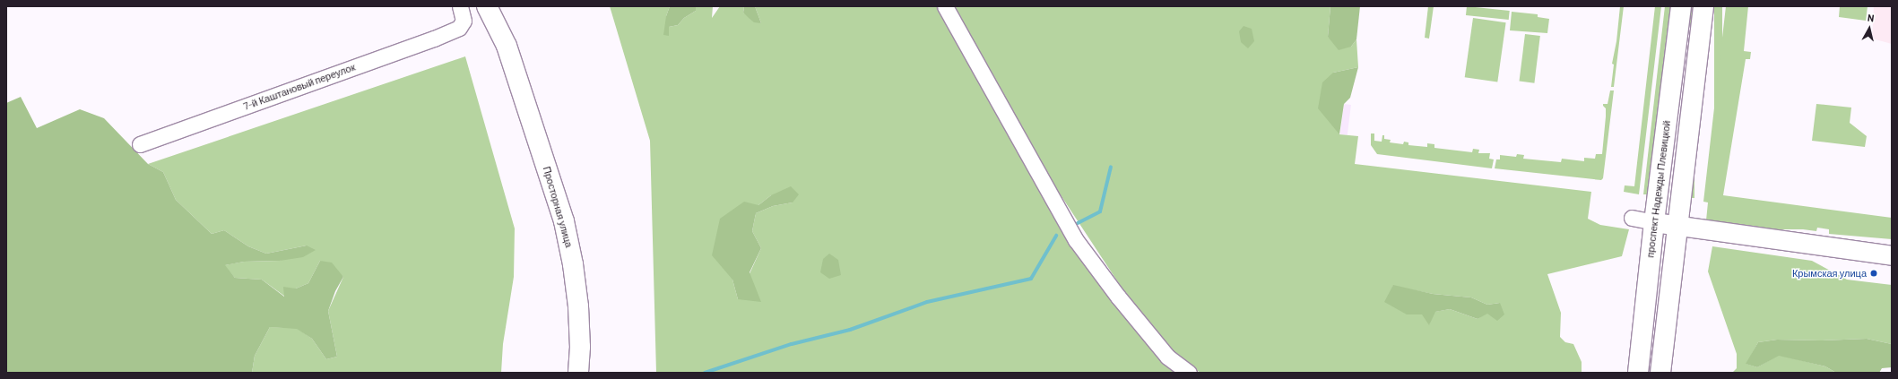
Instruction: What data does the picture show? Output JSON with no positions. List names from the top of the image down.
{
  "streets": {
    "main road": ["проспект Надежды Плевицкой", "Просторная улица"],
    "street": ["7-й Каштановый переулок"]
  },
  "places": ["Крымская улица"],
  "north": "top"
}
